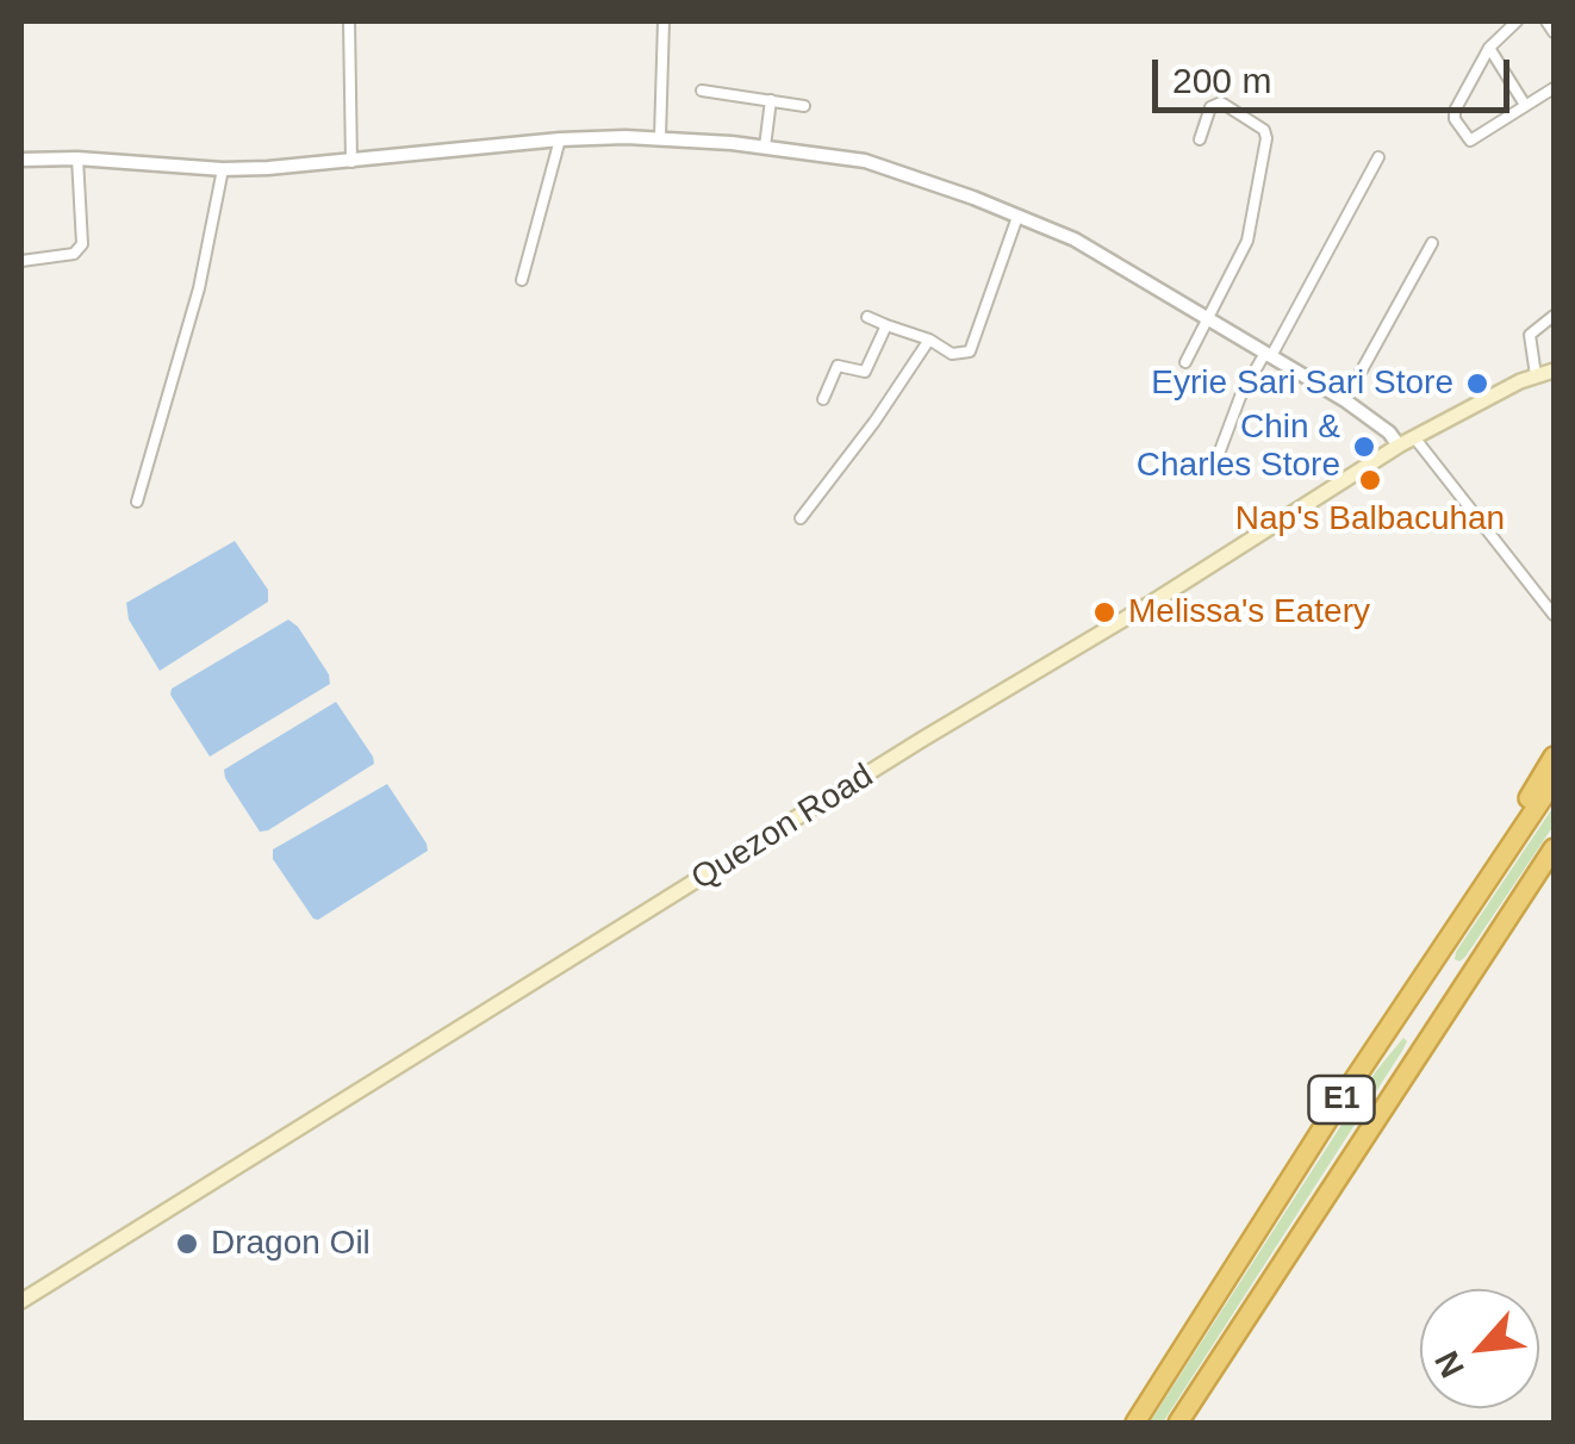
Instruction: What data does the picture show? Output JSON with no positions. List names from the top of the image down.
{
  "streets": {
    "highway": ["E1"],
    "main road": ["Quezon Road"]
  },
  "places": [
    "Eyrie Sari Sari Store",
    "Chin & Charles Store",
    "Nap's Balbacuhan",
    "Melissa's Eatery",
    "Dragon Oil"
  ],
  "scale_bar": "200 m",
  "north": "bottom left"
}
